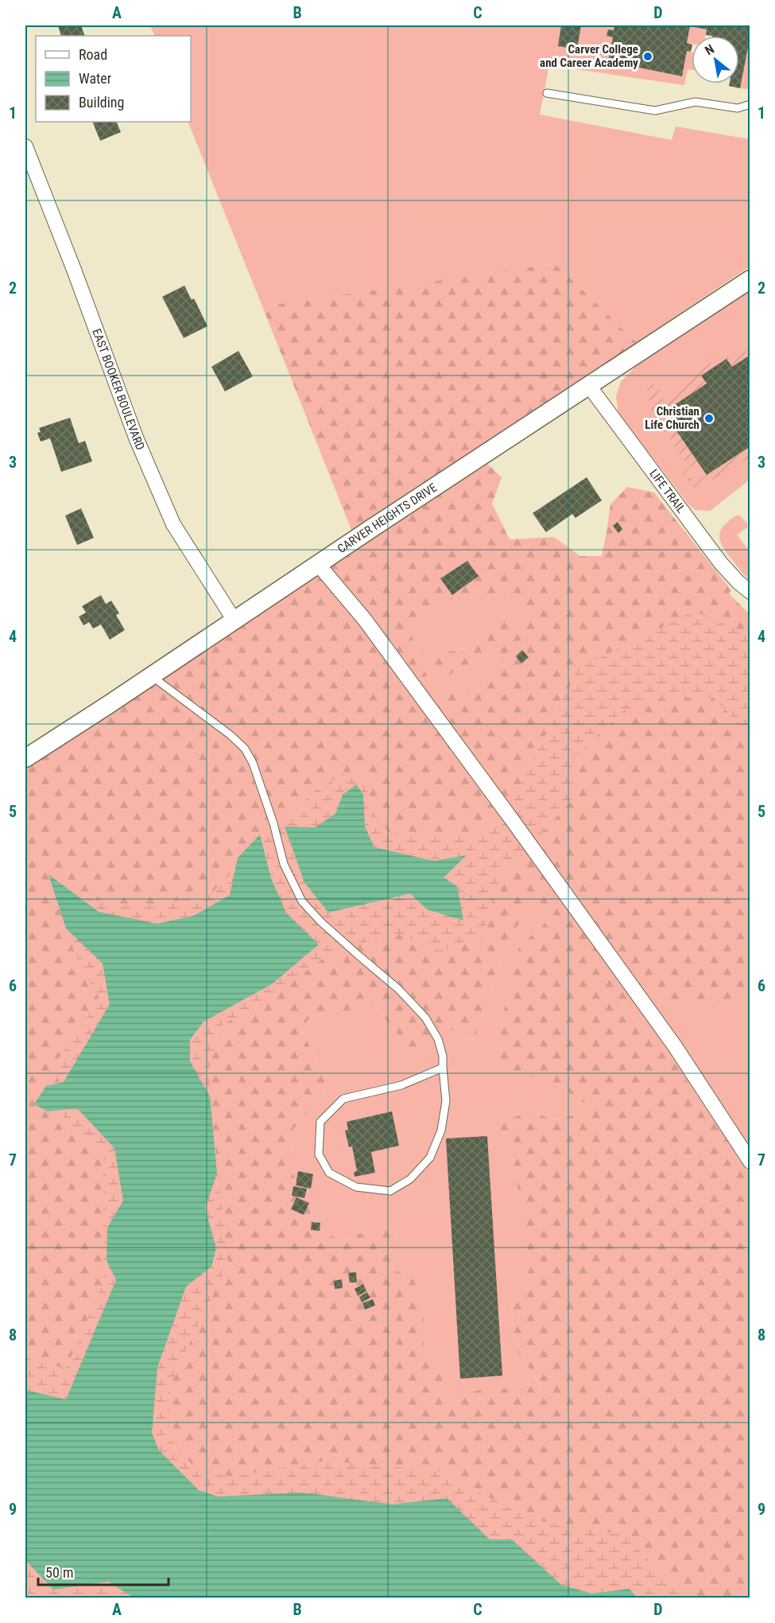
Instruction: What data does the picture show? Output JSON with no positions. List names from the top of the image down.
{
  "streets": {
    "street": ["EAST BOOKER BOULEVARD", "LIFE TRAIL", "CARVER HEIGHTS DRIVE"]
  },
  "crossings": [
    ["EAST BOOKER BOULEVARD", "CARVER HEIGHTS DRIVE"],
    ["LIFE TRAIL", "CARVER HEIGHTS DRIVE"]
  ],
  "places": ["Carver College and Career Academy", "Christian Life Church"],
  "legend": ["Road", "Water", "Building"],
  "scale_bar": "50 m",
  "north": "top left",
  "grid": {
    "columns": [
      "A",
      "B",
      "C",
      "D"
    ],
    "rows": [
      "1",
      "2",
      "3",
      "4",
      "5",
      "6",
      "7",
      "8",
      "9"
    ]
  }
}
